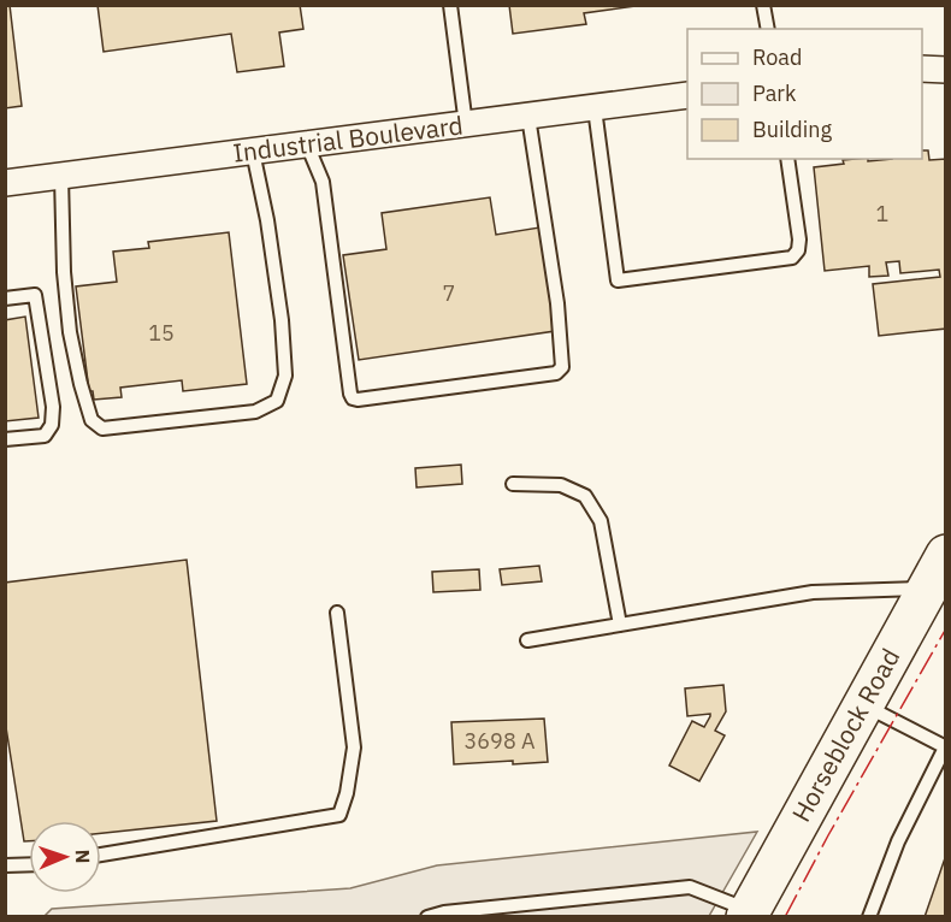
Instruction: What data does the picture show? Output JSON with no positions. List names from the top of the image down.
{
  "streets": {
    "main road": ["Horseblock Road"],
    "street": ["Industrial Boulevard"]
  },
  "house_numbers": [
    "1",
    "7",
    "15",
    "3698 A"
  ],
  "legend": ["Road", "Park", "Building"],
  "north": "right"
}
